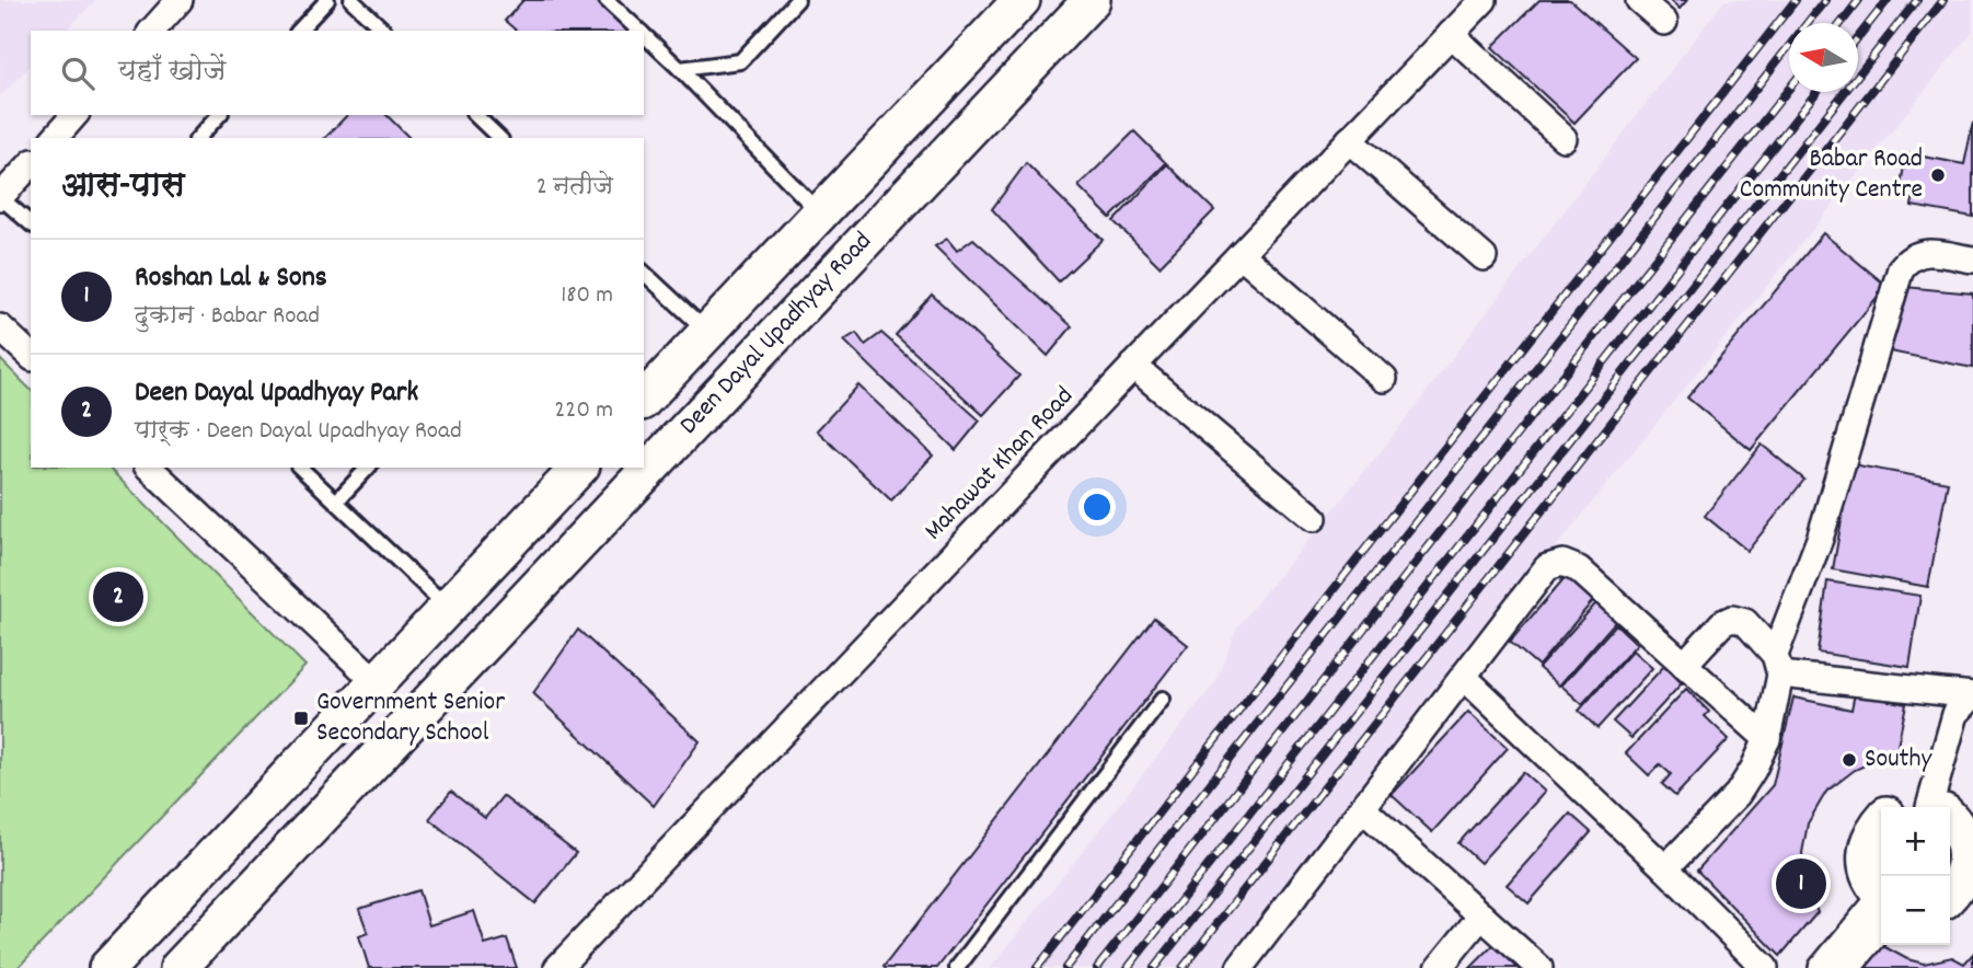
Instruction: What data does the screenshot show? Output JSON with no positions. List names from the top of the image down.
{
  "streets": {
    "main road": ["Deen Dayal Upadhyay Road"],
    "street": ["Mahawat Khan Road"]
  },
  "places": {
    "other": ["Babar Road Community Centre", "Southy"],
    "transit": ["Government Senior Secondary School"]
  },
  "north": "left",
  "page": {
    "search": "यहाँ खोजें",
    "heading": ["आस-पास", "2 नतीजे"],
    "list": [
      {
        "mark": "1",
        "name": "Roshan Lal & Sons",
        "note": "दुकान · Babar Road",
        "value": "180 m"
      },
      {
        "mark": "2",
        "name": "Deen Dayal Upadhyay Park",
        "note": "पार्क · Deen Dayal Upadhyay Road",
        "value": "220 m"
      }
    ],
    "pins": ["2", "1"],
    "map_buttons": ["+", "−"]
  }
}
